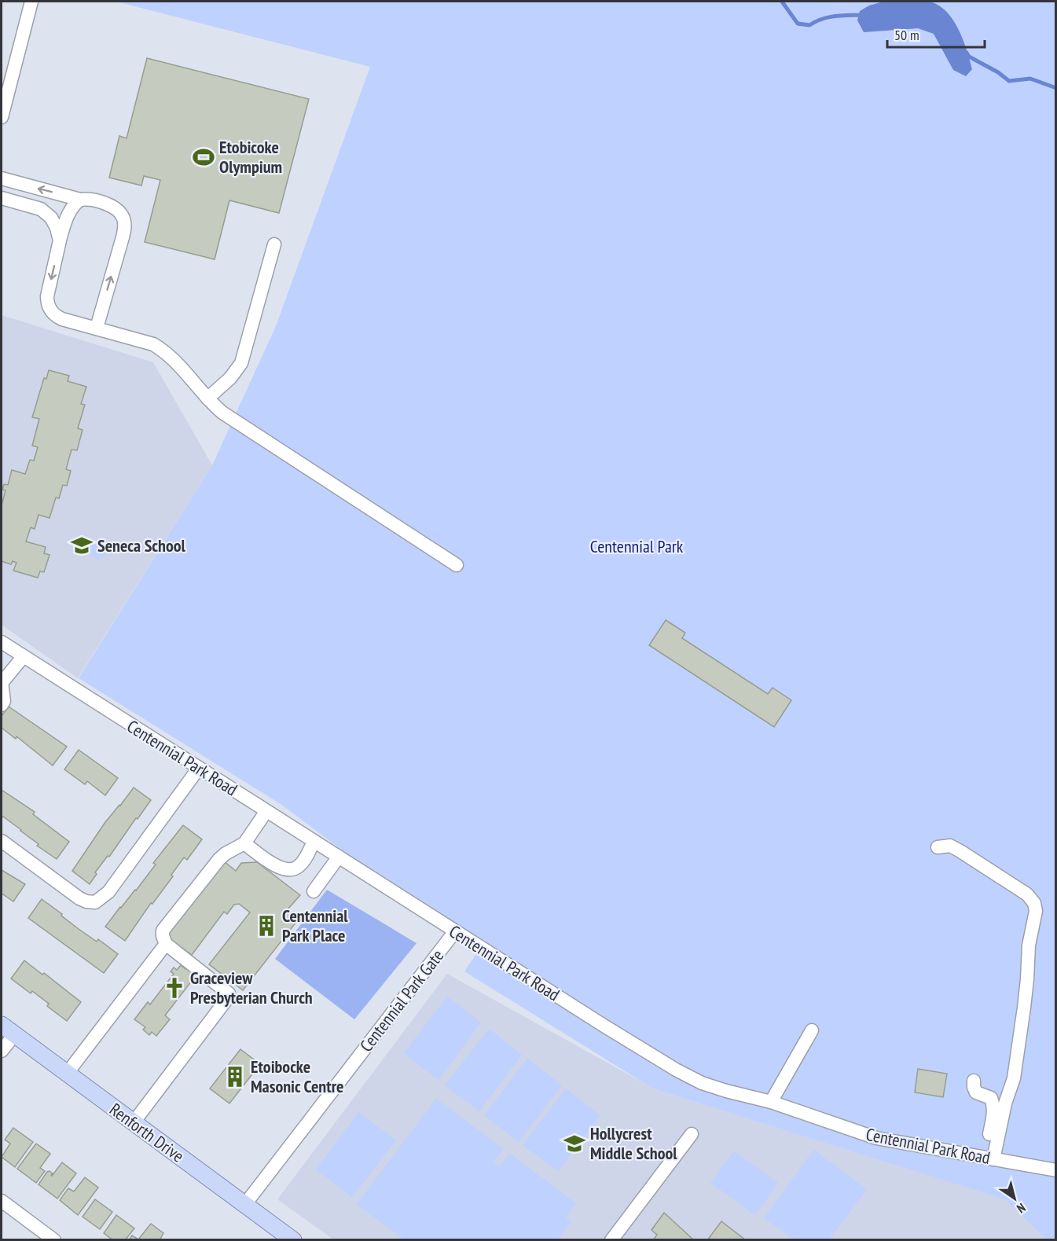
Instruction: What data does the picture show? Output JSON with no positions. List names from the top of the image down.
{
  "streets": {
    "main road": ["Renforth Drive"],
    "street": ["Centennial Park Road", "Centennial Park Gate"]
  },
  "crossings": [
    ["Centennial Park Road", "Centennial Park Gate"],
    ["Centennial Park Gate", "Renforth Drive"]
  ],
  "parks": ["Centennial Park"],
  "places": {
    "sports": ["Etobicoke Olympium"],
    "school or university": ["Seneca School", "Hollycrest Middle School"],
    "building": ["Centennial Park Place", "Etoibocke Masonic Centre"],
    "church": ["Graceview Presbyterian Church"]
  },
  "scale_bar": "50 m",
  "north": "bottom right"
}
